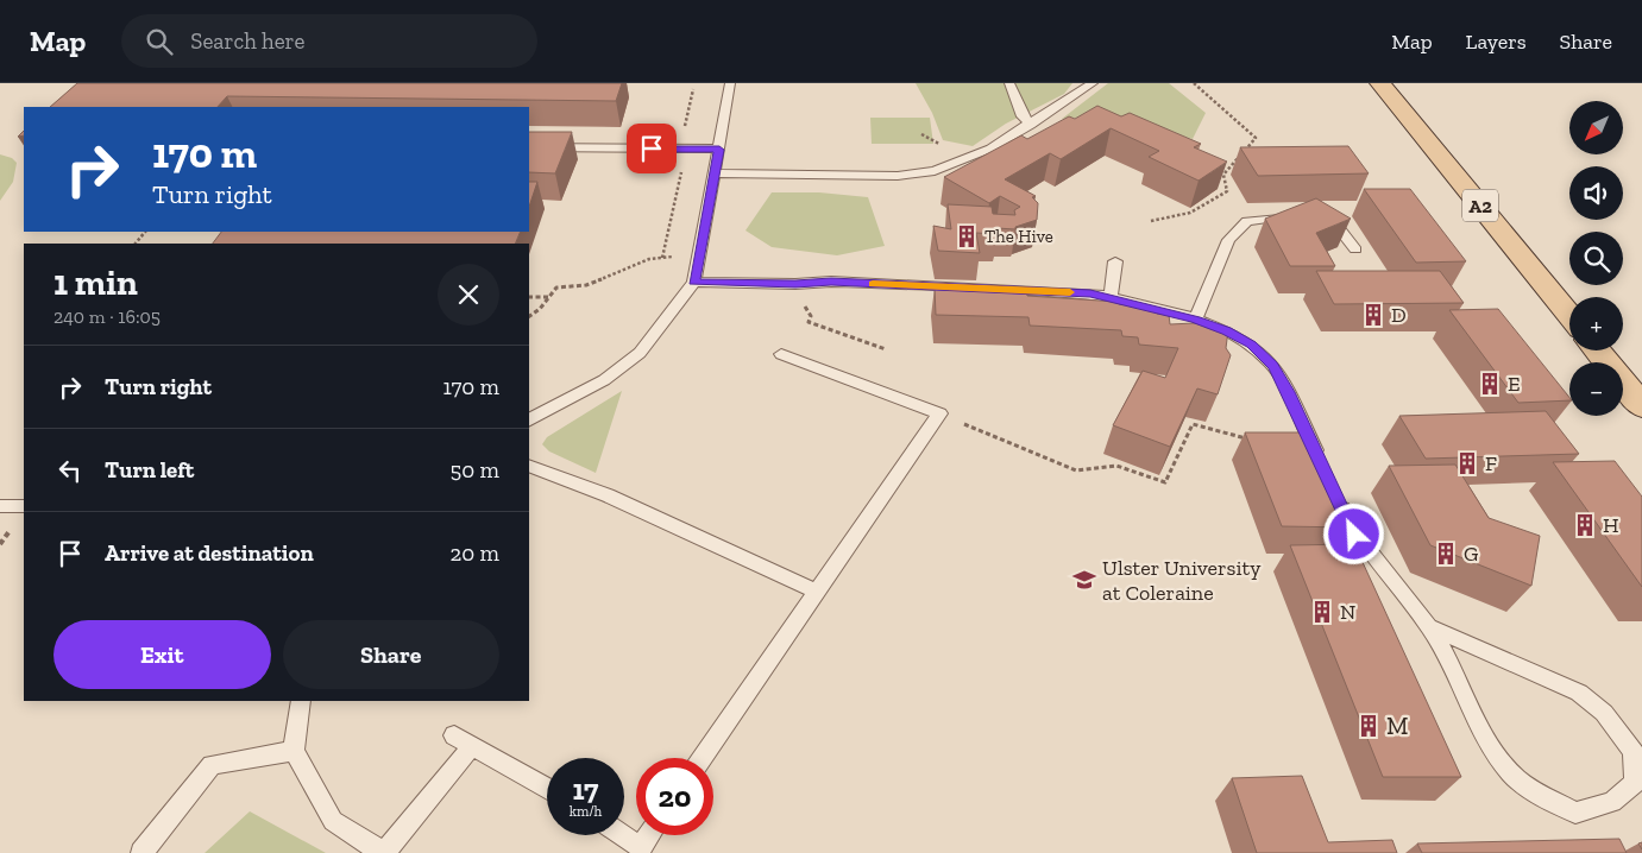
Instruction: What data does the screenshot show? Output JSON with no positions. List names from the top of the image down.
{
  "streets": {
    "main road": ["A2"]
  },
  "places": {
    "building": [
      "The Hive",
      "D",
      "E",
      "F",
      "H",
      "G",
      "N",
      "M"
    ],
    "school or university": ["Ulster University at Coleraine"]
  },
  "north": "bottom left",
  "page": {
    "header": "Map",
    "search": "Search here",
    "nav": ["Map", "Layers", "Share"],
    "map_buttons": ["+", "−"],
    "turn": ["170 m", "Turn right"],
    "heading": ["1 min", "240 m · 16:05"],
    "list": [
      {
        "name": "Turn right",
        "value": "170 m"
      },
      {
        "name": "Turn left",
        "value": "50 m"
      },
      {
        "name": "Arrive at destination",
        "value": "20 m"
      }
    ],
    "buttons": ["Exit", "Share"],
    "speed": "17 km/h",
    "limit": "20"
  }
}
